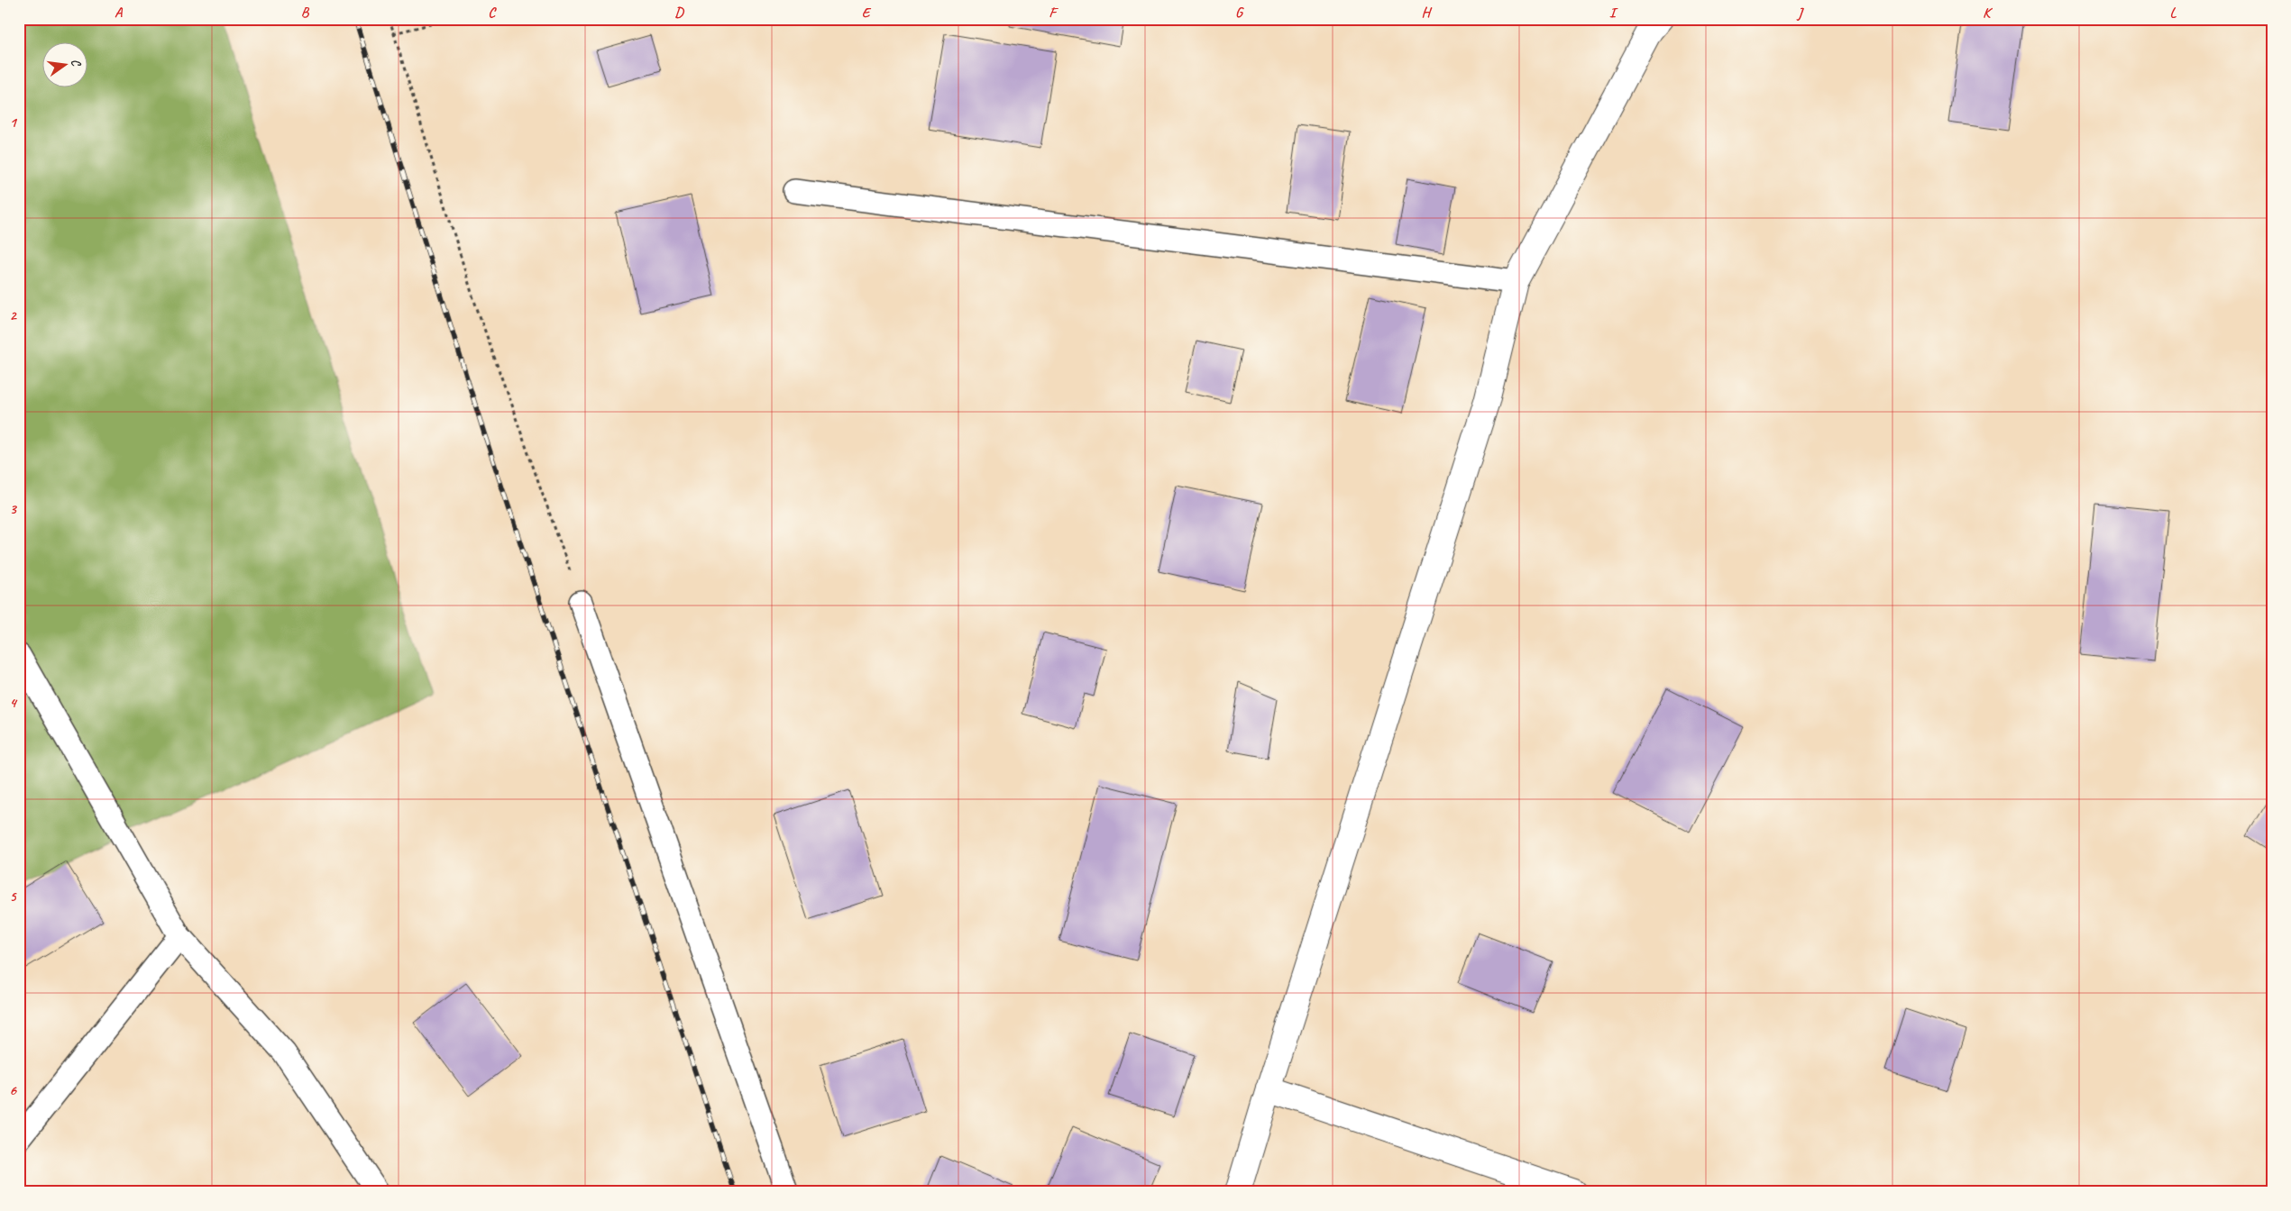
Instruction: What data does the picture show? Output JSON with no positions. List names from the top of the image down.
{
  "north": "right",
  "grid": {
    "columns": [
      "A",
      "B",
      "C",
      "D",
      "E",
      "F",
      "G",
      "H",
      "I",
      "J",
      "K",
      "L"
    ],
    "rows": [
      "1",
      "2",
      "3",
      "4",
      "5",
      "6"
    ]
  }
}
